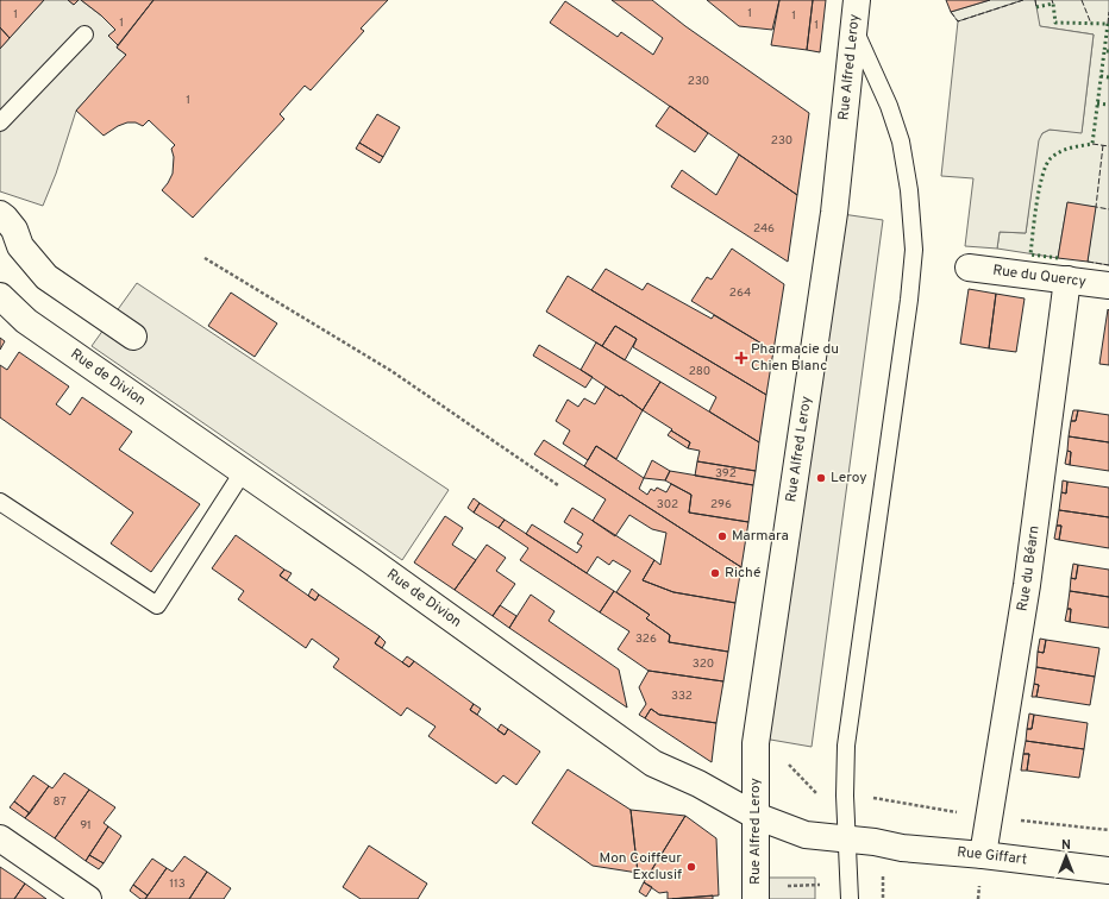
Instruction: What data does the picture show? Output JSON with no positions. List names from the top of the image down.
{
  "streets": {
    "street": [
      "Rue Alfred Leroy",
      "Rue du Quercy",
      "Rue de Divion",
      "Rue du Béarn",
      "Rue Giffart"
    ]
  },
  "crossings": [
    ["Rue Alfred Leroy", "Rue de Divion"],
    ["Rue du Quercy", "Rue du Béarn"],
    ["Rue de Divion", "Rue Giffart"],
    ["Rue du Béarn", "Rue Giffart"]
  ],
  "places": {
    "health": ["Pharmacie du Chien Blanc"],
    "other": [
      "Leroy",
      "Marmara",
      "Riché",
      "Mon Coiffeur Exclusif"
    ]
  },
  "house_numbers": [
    "1",
    "1",
    "1",
    "1",
    "1",
    "230",
    "1",
    "230",
    "246",
    "264",
    "280",
    "392",
    "302",
    "296",
    "326",
    "320",
    "332",
    "87",
    "91",
    "113"
  ],
  "north": "top"
}
